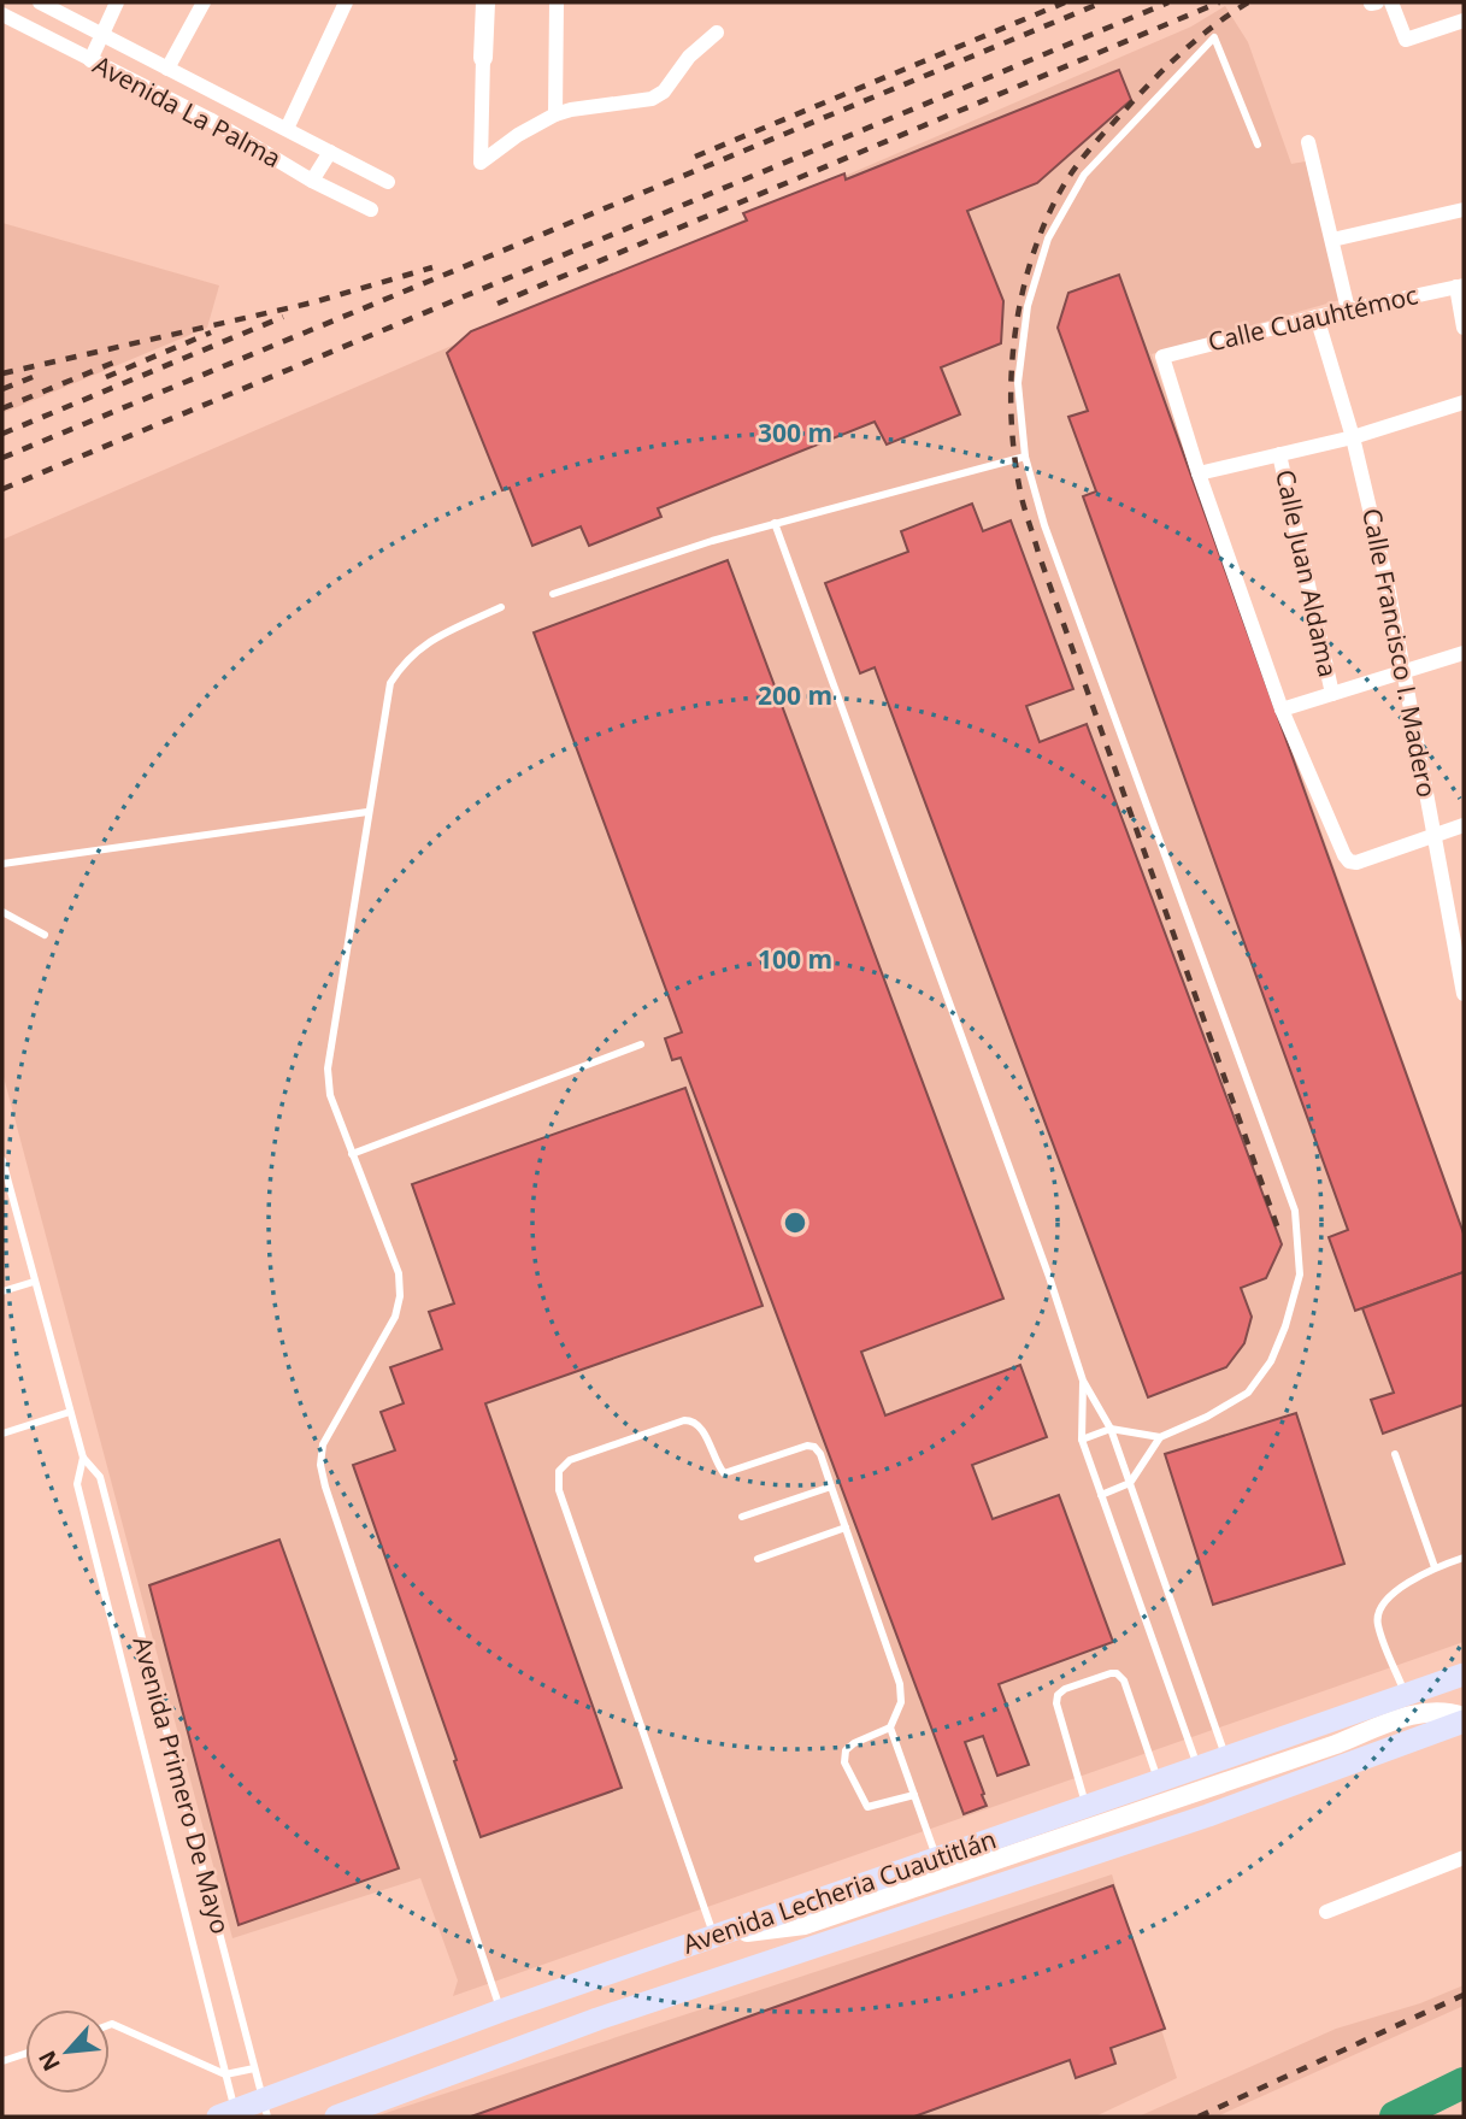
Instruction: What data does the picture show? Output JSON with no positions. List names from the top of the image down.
{
  "streets": {
    "main road": ["Avenida Lecheria Cuautitlán"],
    "street": [
      "Avenida La Palma",
      "Calle Cuauhtémoc",
      "Calle Juan Aldama",
      "Calle Francisco I. Madero"
    ],
    "lane": ["Avenida Primero De Mayo"]
  },
  "crossings": [
    ["Calle Cuauhtémoc", "Calle Francisco I. Madero"],
    ["Avenida Primero De Mayo", "Avenida Lecheria Cuautitlán"]
  ],
  "north": "bottom left",
  "rings": ["300 m", "200 m", "100 m"]
}
